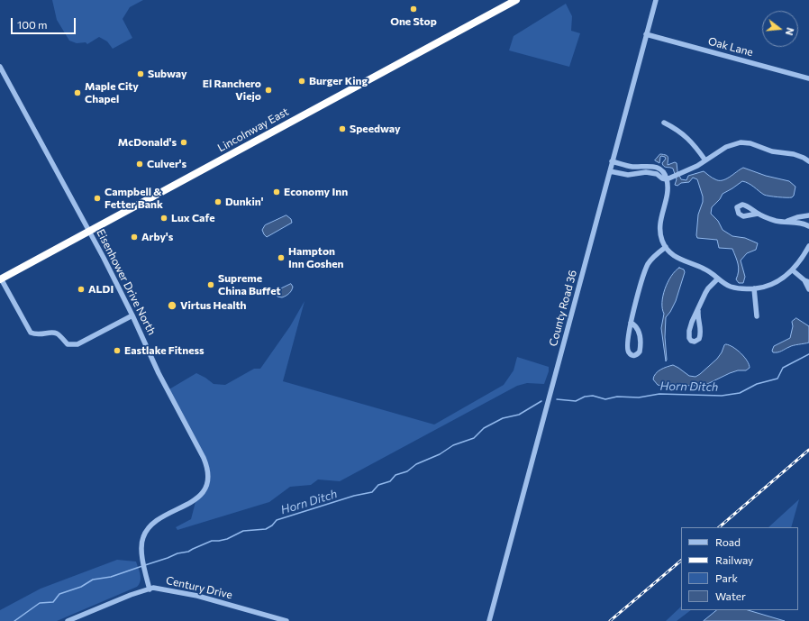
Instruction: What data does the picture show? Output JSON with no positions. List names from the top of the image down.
{
  "streets": {
    "highway": ["Lincolnway East"],
    "street": [
      "Oak Lane",
      "Eisenhower Drive North",
      "County Road 36",
      "Century Drive"
    ]
  },
  "crossings": [
    ["Oak Lane", "County Road 36"],
    ["Lincolnway East", "Eisenhower Drive North"],
    ["Eisenhower Drive North", "Century Drive"]
  ],
  "water": ["Horn Ditch"],
  "places": [
    "One Stop",
    "Subway",
    "Burger King",
    "El Ranchero Viejo",
    "Maple City Chapel",
    "Speedway",
    "McDonald's",
    "Culver's",
    "Economy Inn",
    "Campbell & Fetter Bank",
    "Dunkin'",
    "Lux Cafe",
    "Arby's",
    "Hampton Inn Goshen",
    "Supreme China Buffet",
    "ALDI",
    "Virtus Health",
    "Eastlake Fitness"
  ],
  "legend": [
    "Road",
    "Railway",
    "Park",
    "Water"
  ],
  "scale_bar": "100 m",
  "north": "right"
}
